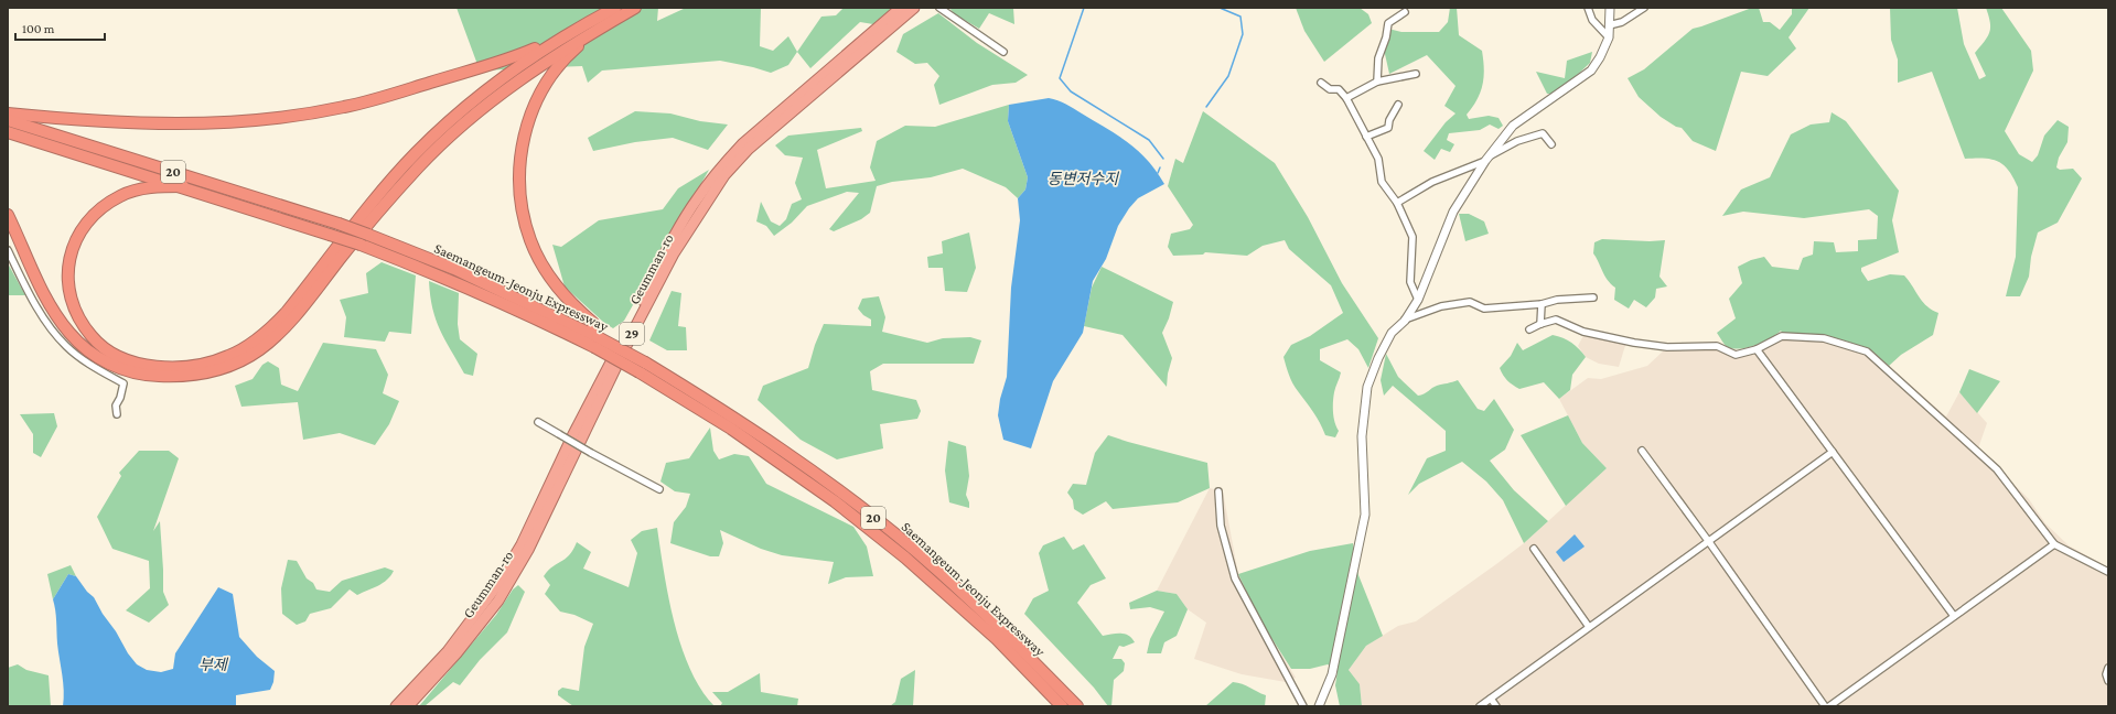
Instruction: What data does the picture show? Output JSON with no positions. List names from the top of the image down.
{
  "streets": {
    "highway": [
      "20",
      "Geumman-ro",
      "Saemangeum-Jeonju Expressway",
      "29"
    ]
  },
  "water": ["동변저수지", "부제"],
  "scale_bar": "100 m"
}
